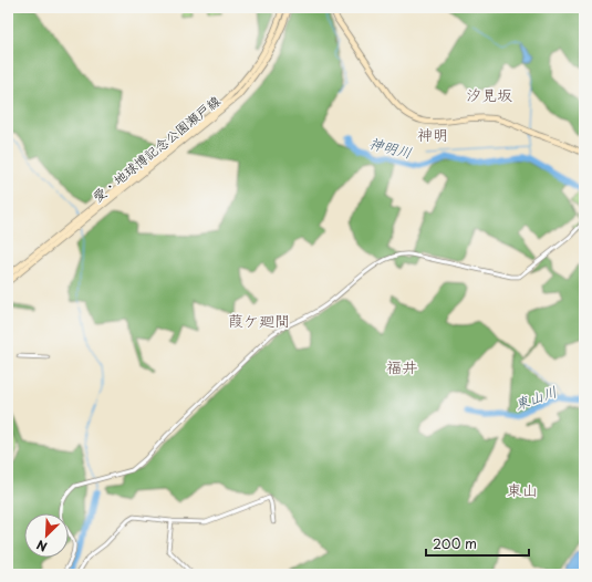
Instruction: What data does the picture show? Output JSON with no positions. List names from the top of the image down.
{
  "streets": {
    "main road": ["愛・地球博記念公園瀬戸線"]
  },
  "districts": [
    "汐見坂",
    "神明",
    "葭ケ廻間",
    "福井",
    "東山"
  ],
  "water": ["神明川", "東山川"],
  "scale_bar": "200 m",
  "north": "bottom left"
}
